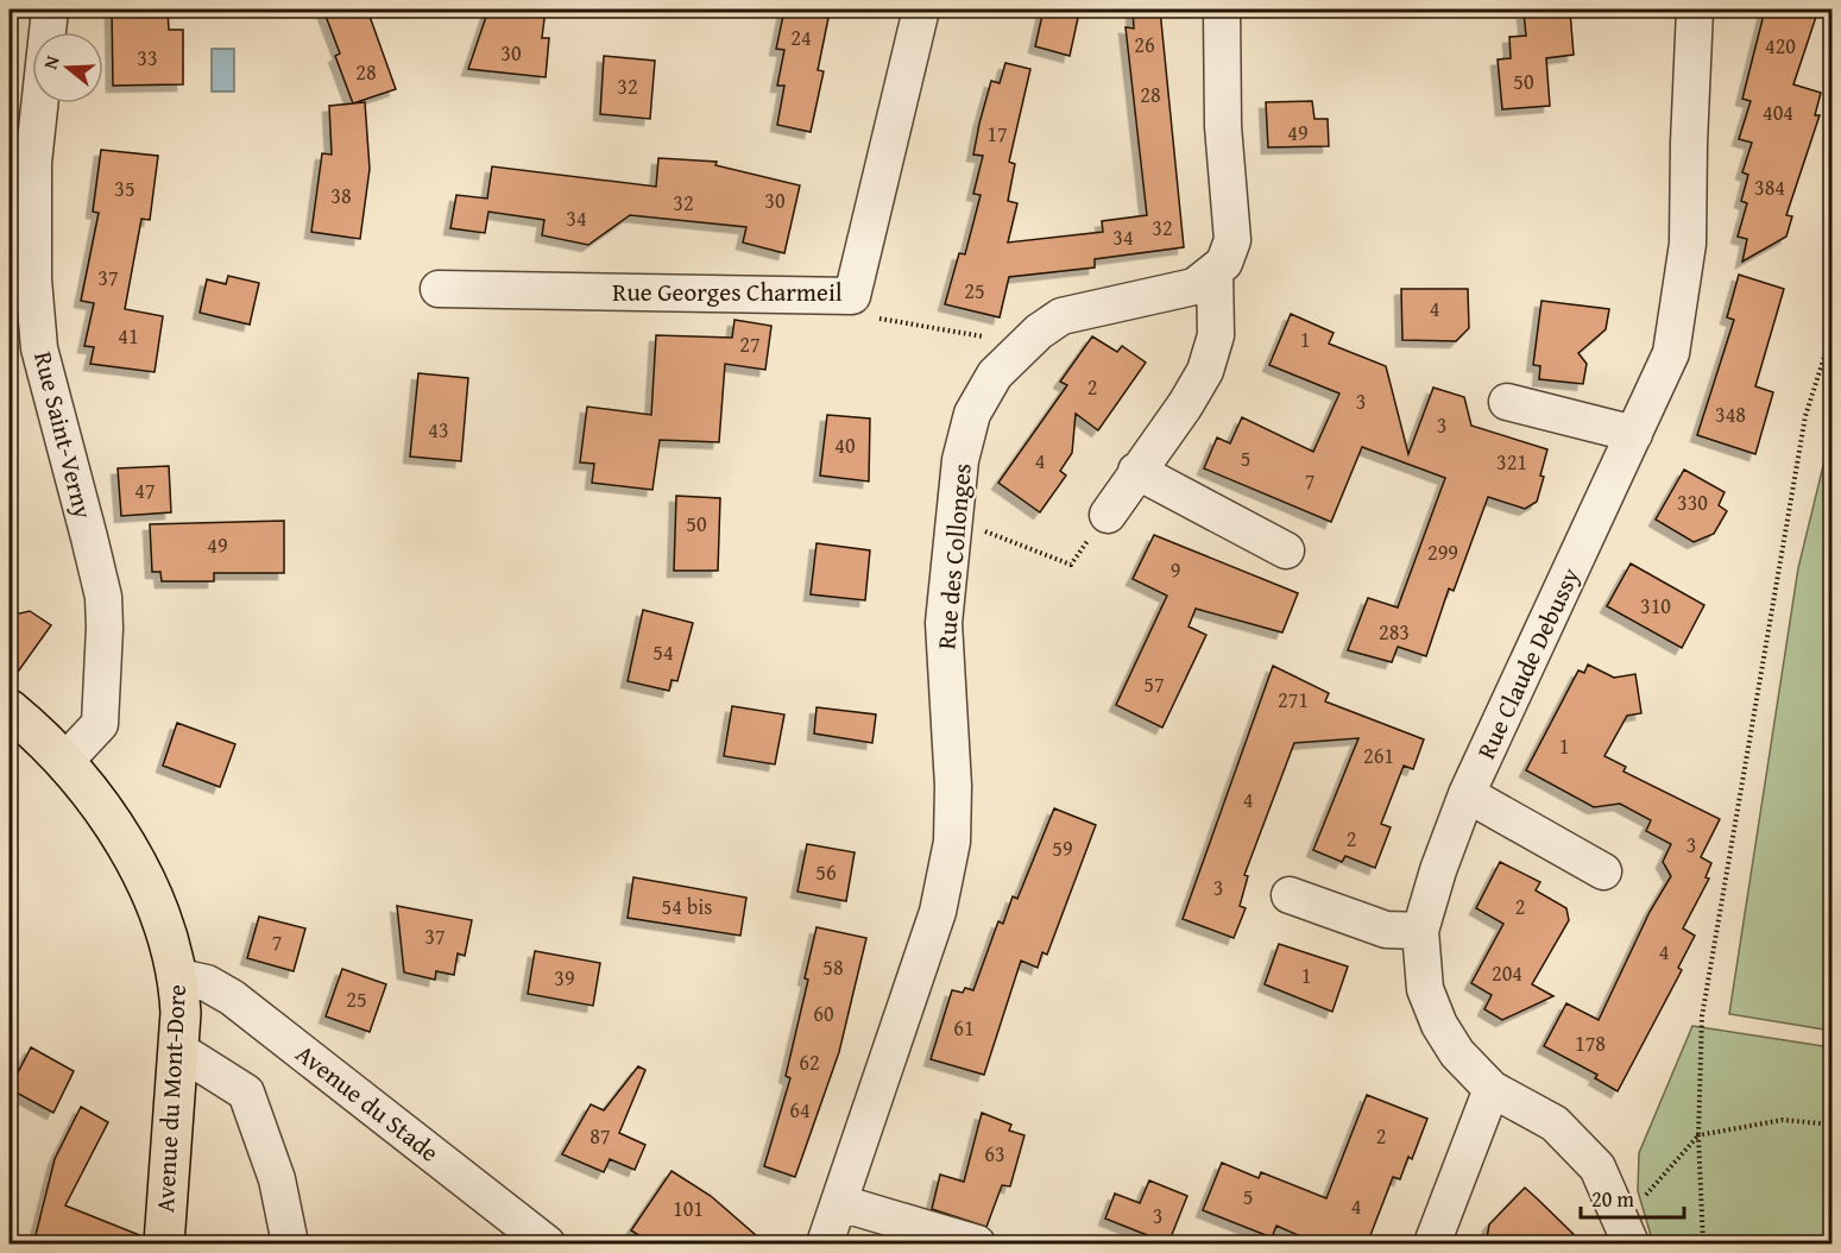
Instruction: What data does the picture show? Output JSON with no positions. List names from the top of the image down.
{
  "streets": {
    "main road": ["Avenue du Mont-Dore"],
    "street": [
      "Rue Georges Charmeil",
      "Rue Saint-Verny",
      "Rue des Collonges",
      "Rue Claude Debussy",
      "Avenue du Stade"
    ]
  },
  "crossings": [
    ["Rue Saint-Verny", "Avenue du Mont-Dore"],
    ["Avenue du Mont-Dore", "Avenue du Stade"]
  ],
  "house_numbers": [
    "24",
    "26",
    "420",
    "30",
    "33",
    "28",
    "50",
    "32",
    "28",
    "404",
    "49",
    "17",
    "384",
    "35",
    "38",
    "30",
    "32",
    "34",
    "32",
    "34",
    "37",
    "25",
    "4",
    "41",
    "1",
    "27",
    "2",
    "3",
    "348",
    "3",
    "43",
    "40",
    "5",
    "4",
    "321",
    "7",
    "47",
    "330",
    "50",
    "49",
    "299",
    "9",
    "310",
    "283",
    "54",
    "57",
    "271",
    "1",
    "261",
    "4",
    "2",
    "3",
    "59",
    "56",
    "3",
    "54 bis",
    "2",
    "37",
    "7",
    "4",
    "58",
    "204",
    "1",
    "39",
    "25",
    "60",
    "61",
    "178",
    "62",
    "64",
    "87",
    "2",
    "63",
    "5",
    "4",
    "101",
    "3"
  ],
  "scale_bar": "20 m",
  "north": "left"
}
